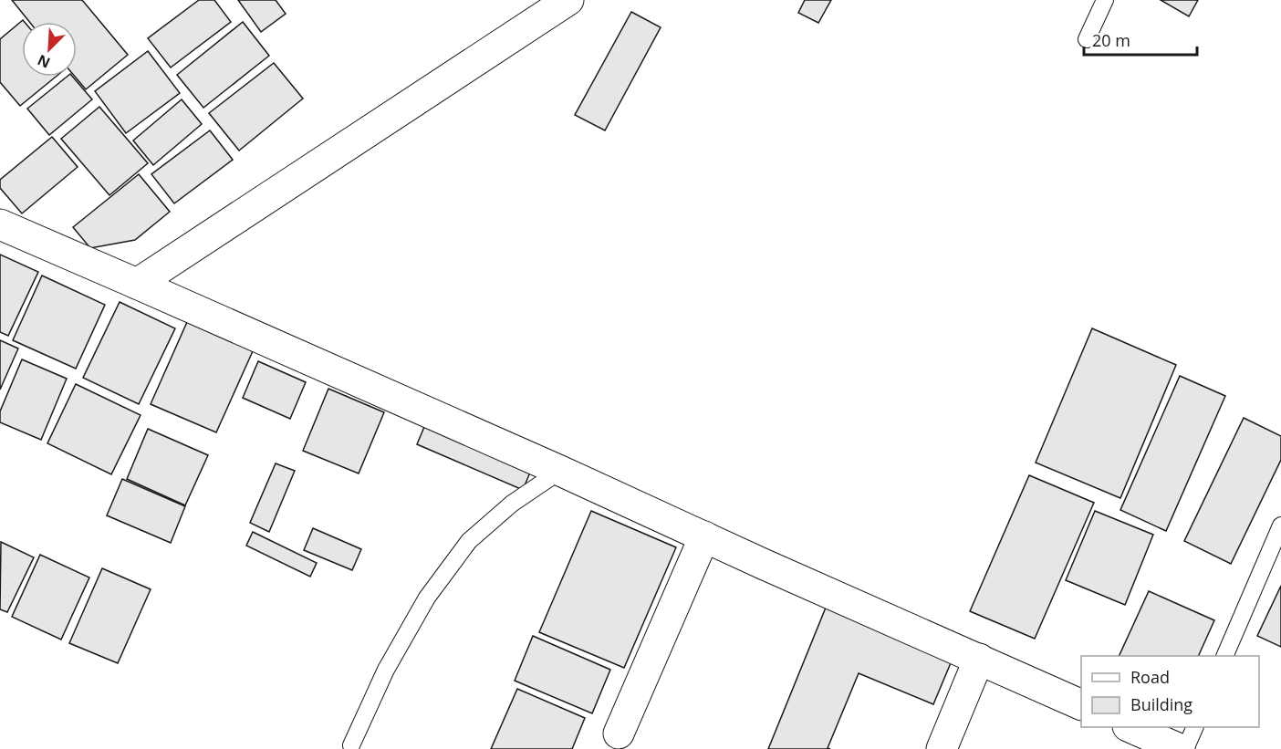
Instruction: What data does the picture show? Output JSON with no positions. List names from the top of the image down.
{
  "legend": ["Road", "Building"],
  "scale_bar": "20 m",
  "north": "bottom left"
}
